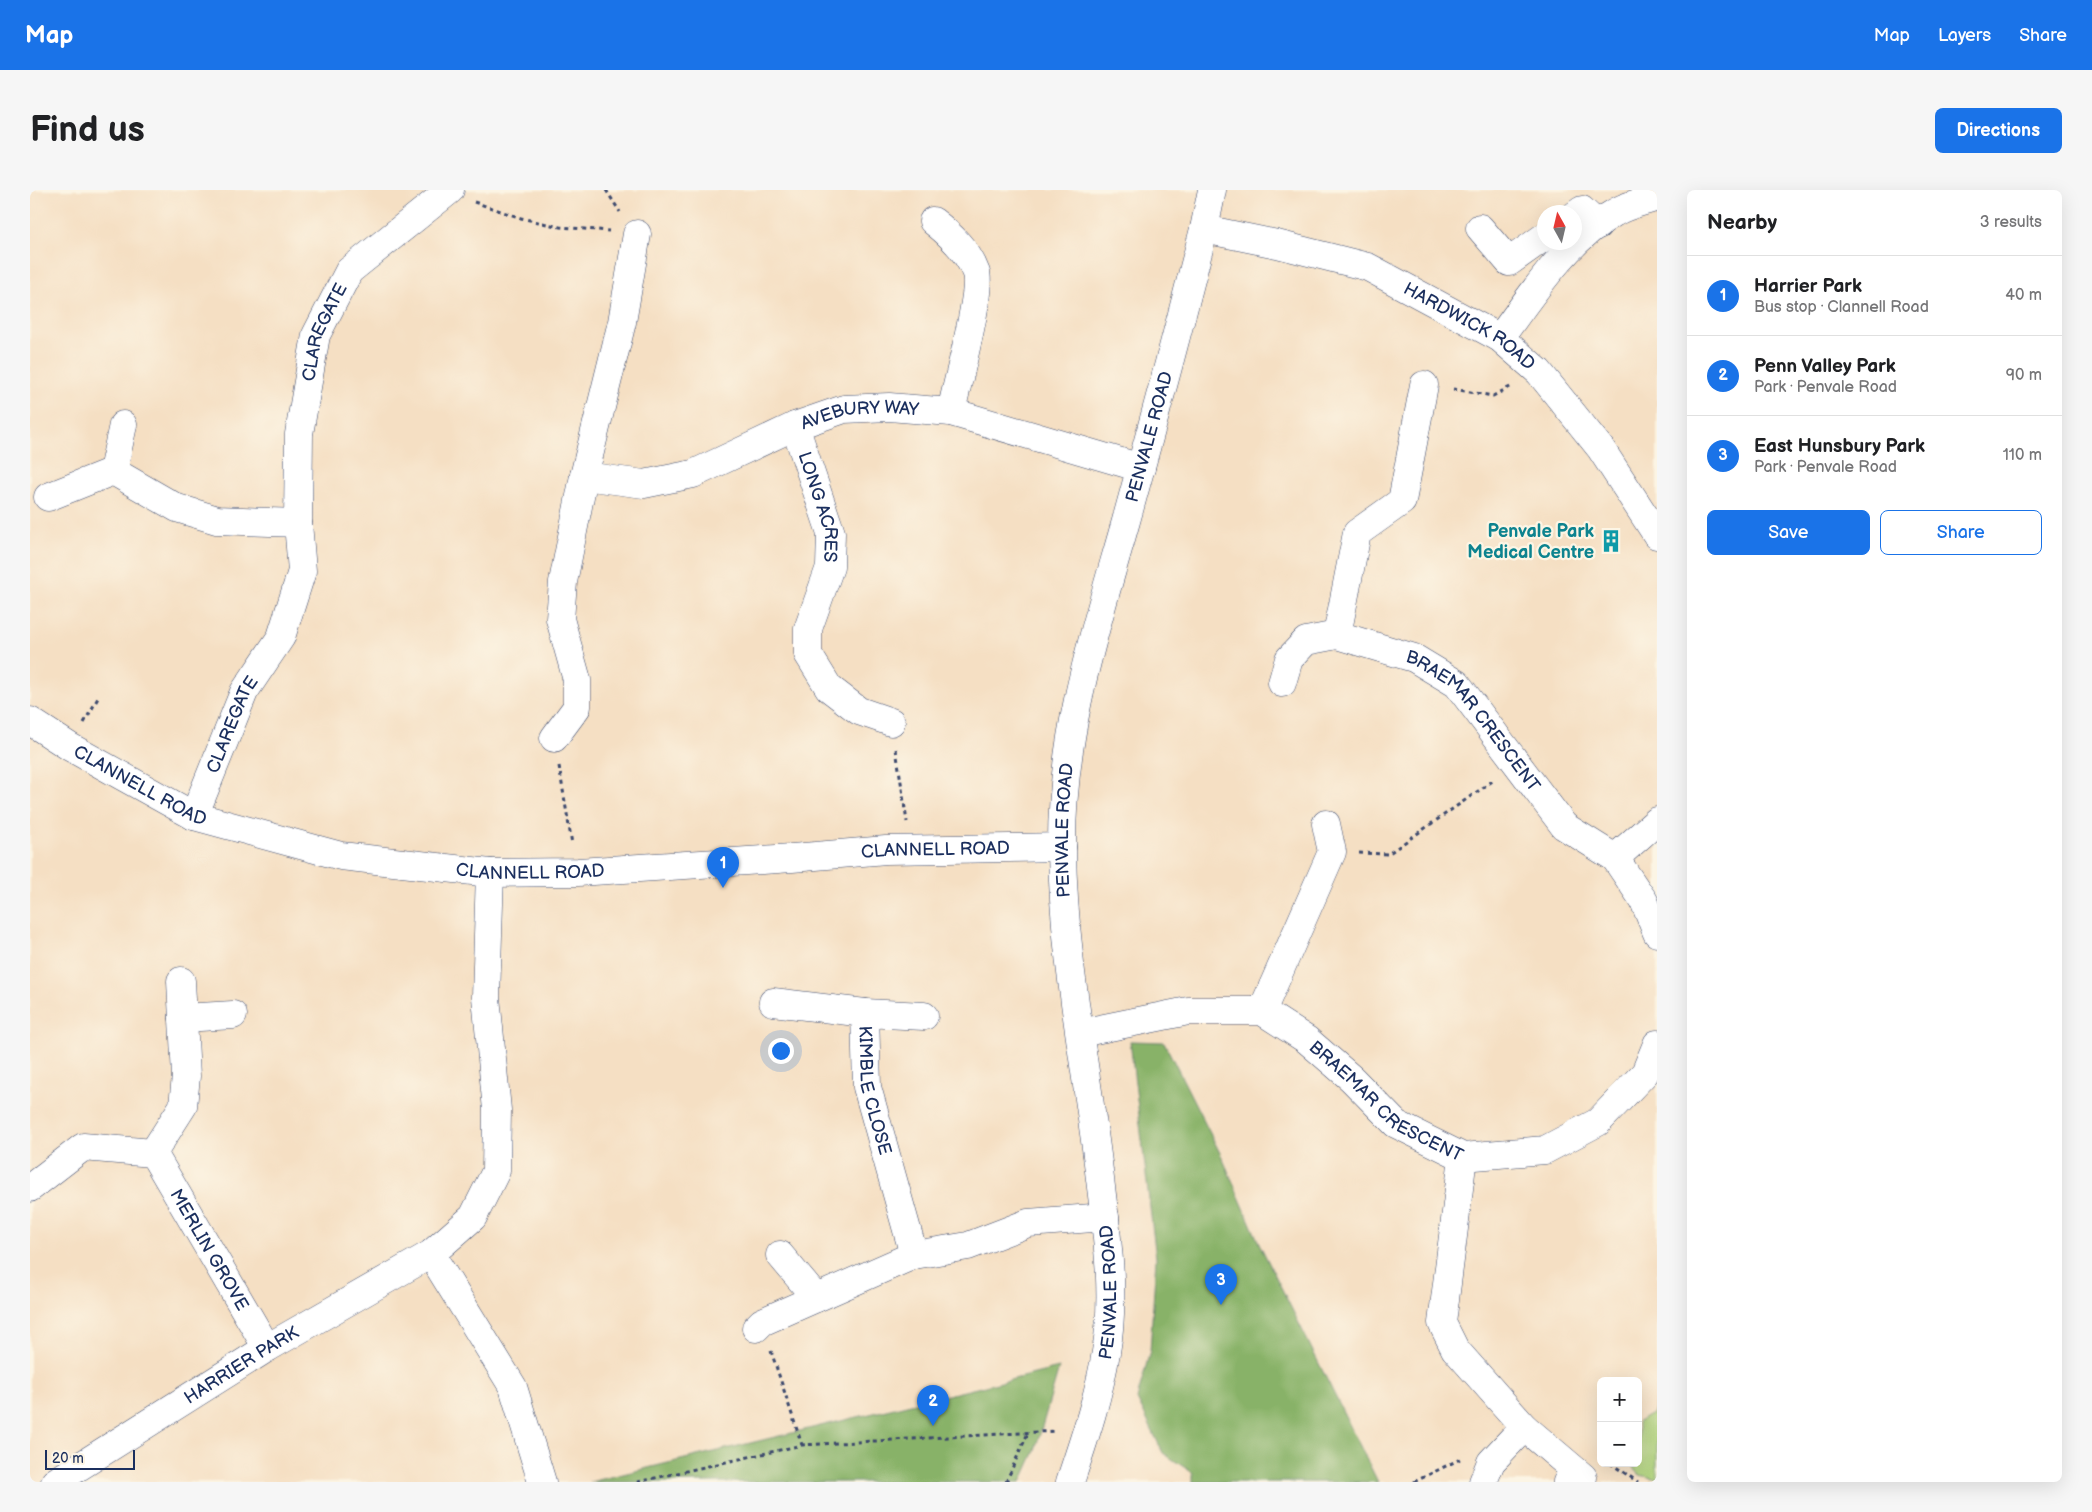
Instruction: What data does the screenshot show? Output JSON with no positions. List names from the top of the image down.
{
  "streets": {
    "street": [
      "HARDWICK ROAD",
      "CLAREGATE",
      "AVEBURY WAY",
      "PENVALE ROAD",
      "LONG ACRES",
      "BRAEMAR CRESCENT",
      "CLANNELL ROAD",
      "KIMBLE CLOSE",
      "MERLIN GROVE",
      "HARRIER PARK"
    ]
  },
  "crossings": [
    ["HARDWICK ROAD", "PENVALE ROAD"],
    ["CLAREGATE", "CLANNELL ROAD"],
    ["AVEBURY WAY", "PENVALE ROAD"],
    ["AVEBURY WAY", "LONG ACRES"],
    ["PENVALE ROAD", "CLANNELL ROAD"],
    ["CLANNELL ROAD", "HARRIER PARK"],
    ["MERLIN GROVE", "HARRIER PARK"]
  ],
  "places": {
    "building": ["Penvale Park Medical Centre"]
  },
  "scale_bar": "20 m",
  "north": "top",
  "page": {
    "header": "Map",
    "nav": ["Map", "Layers", "Share"],
    "buttons": [
      "Directions",
      ["Save", "Share"]
    ],
    "title": "Find us",
    "heading": ["Nearby", "3 results"],
    "list": [
      {
        "mark": "1",
        "name": "Harrier Park",
        "note": "Bus stop · Clannell Road",
        "value": "40 m"
      },
      {
        "mark": "2",
        "name": "Penn Valley Park",
        "note": "Park · Penvale Road",
        "value": "90 m"
      },
      {
        "mark": "3",
        "name": "East Hunsbury Park",
        "note": "Park · Penvale Road",
        "value": "110 m"
      }
    ],
    "pins": ["1", "3", "2"],
    "map_buttons": ["+", "−"],
    "scale": "20 m"
  }
}
